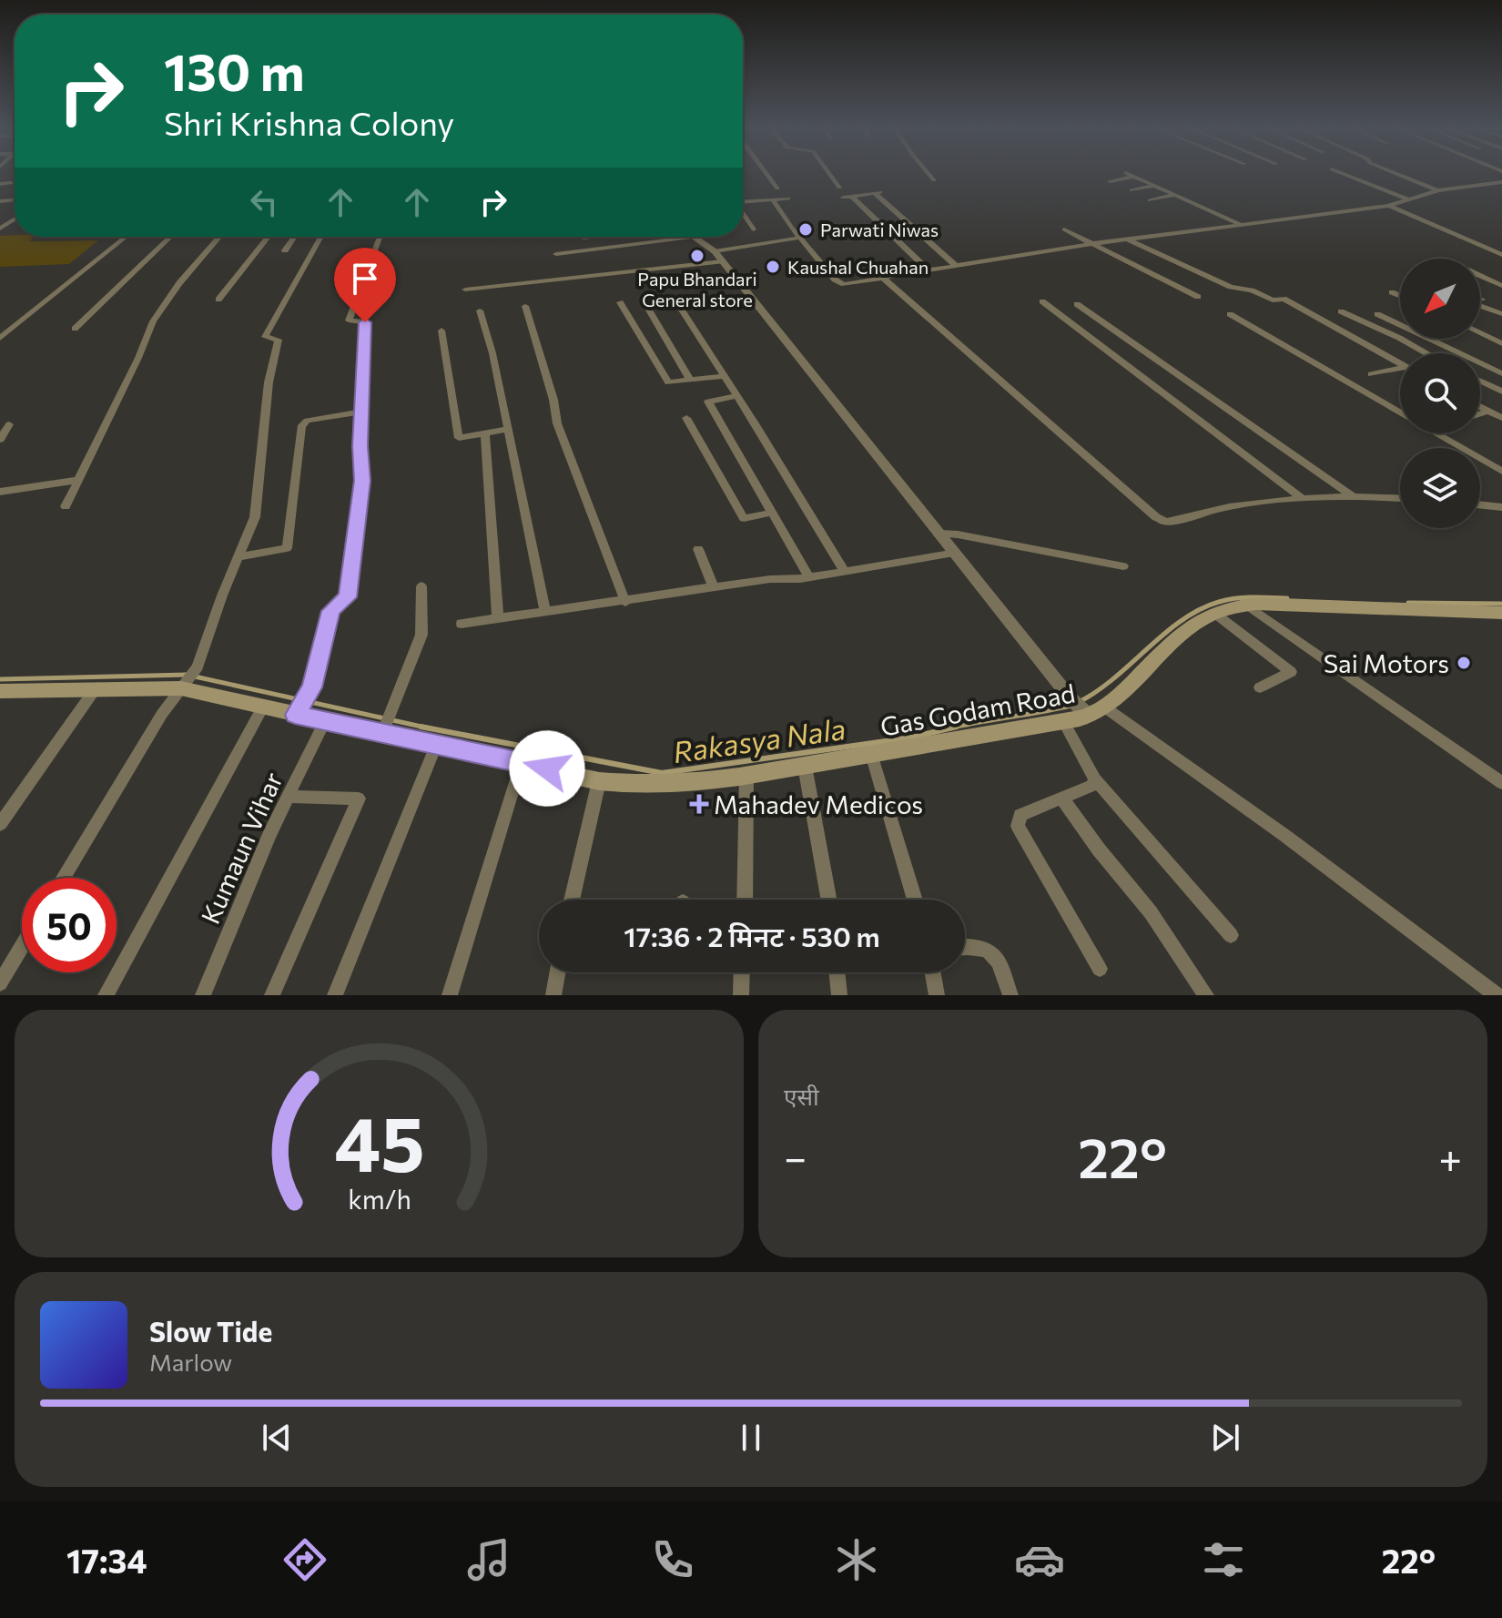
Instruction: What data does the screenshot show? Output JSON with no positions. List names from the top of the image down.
{
  "streets": {
    "main road": ["Gas Godam Road"],
    "street": ["Kumaun Vihar"]
  },
  "crossings": [
    ["Gas Godam Road", "Kumaun Vihar"]
  ],
  "water": ["Rakasya Nala"],
  "places": {
    "other": [
      "Parwati Niwas",
      "Papu Bhandari General store",
      "Kaushal Chuahan",
      "Sai Motors"
    ],
    "health": ["Mahadev Medicos"]
  },
  "north": "bottom left",
  "page": {
    "turn": ["130 m", "Shri Krishna Colony"],
    "limit": "50",
    "trip": "17:36 · 2 मिनट · 530 m",
    "tile": "एसी",
    "heat": ["−", "22°", "+"],
    "song": ["Slow Tide", "Marlow"],
    "tabs": ["17:34", "22°"],
    "gauge": ["45", "km/h"]
  }
}
